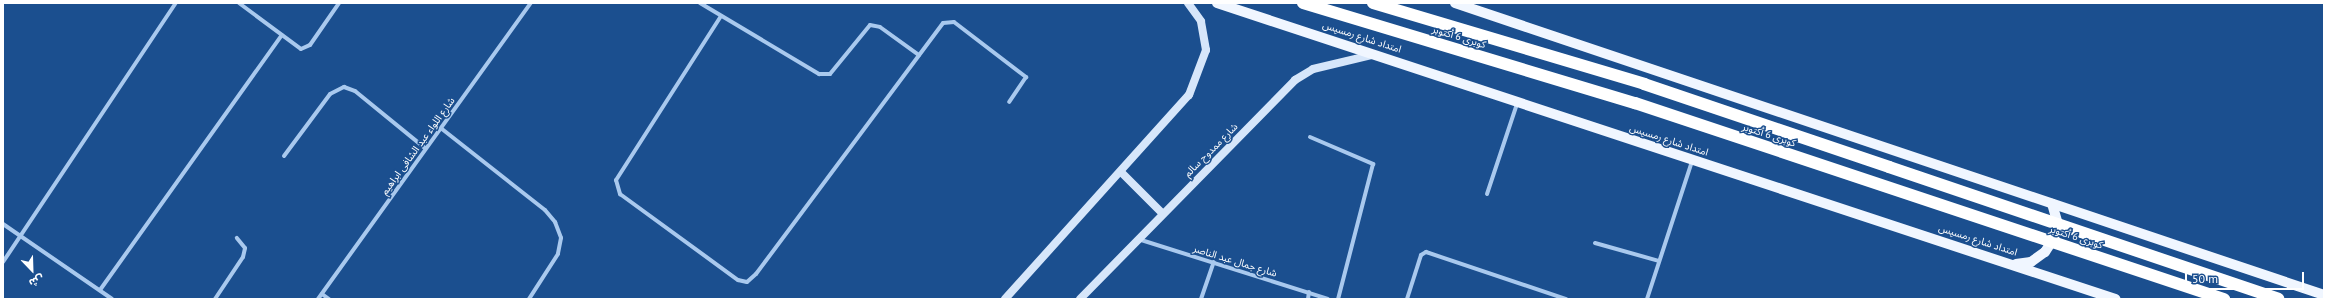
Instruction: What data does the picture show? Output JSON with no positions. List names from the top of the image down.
{
  "streets": {
    "highway": ["كوبرى 6 أكتوبر"],
    "main road": ["امتداد شارع رمسيس", "شارع ممدوح سالم"],
    "street": ["شارع اللواء عبد الشافى ابراهيم", "شارع جمال عبد الناصر"]
  },
  "crossings": [
    ["امتداد شارع رمسيس", "شارع ممدوح سالم"],
    ["شارع ممدوح سالم", "شارع جمال عبد الناصر"]
  ],
  "scale_bar": "50 m",
  "north": "bottom right"
}
